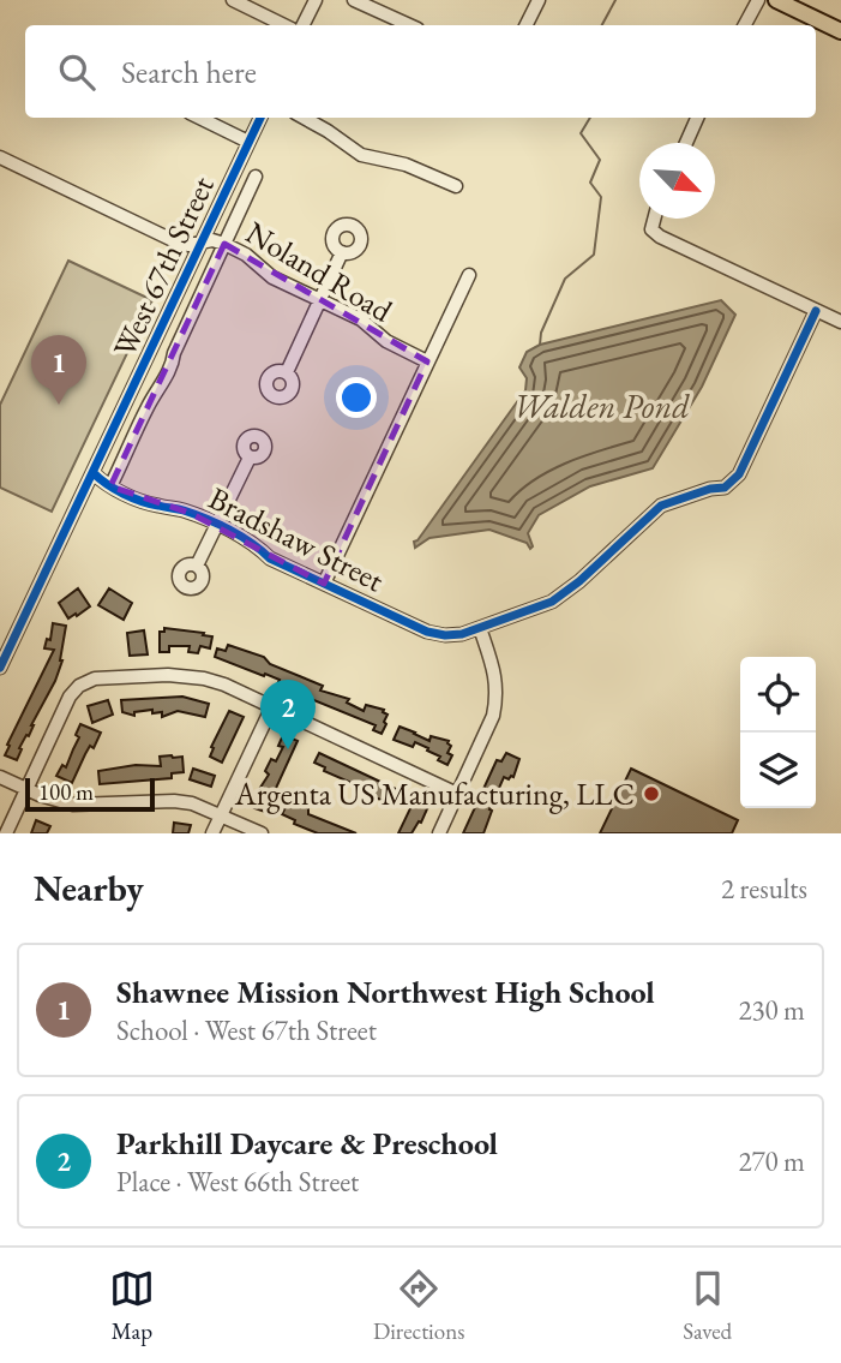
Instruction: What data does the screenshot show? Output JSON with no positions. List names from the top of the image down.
{
  "streets": {
    "street": ["West 67th Street", "Noland Road", "Bradshaw Street"]
  },
  "crossings": [
    ["West 67th Street", "Noland Road"],
    ["West 67th Street", "Bradshaw Street"]
  ],
  "water": ["Walden Pond"],
  "places": ["Argenta US Manufacturing, LLC"],
  "scale_bar": "100 m",
  "north": "bottom right",
  "page": {
    "search": "Search here",
    "pins": ["1", "2"],
    "scale": "100 m",
    "heading": ["Nearby", "2 results"],
    "list": [
      {
        "mark": "1",
        "name": "Shawnee Mission Northwest High School",
        "note": "School · West 67th Street",
        "value": "230 m"
      },
      {
        "mark": "2",
        "name": "Parkhill Daycare & Preschool",
        "note": "Place · West 66th Street",
        "value": "270 m"
      }
    ],
    "nav": ["Map", "Directions", "Saved"]
  }
}
